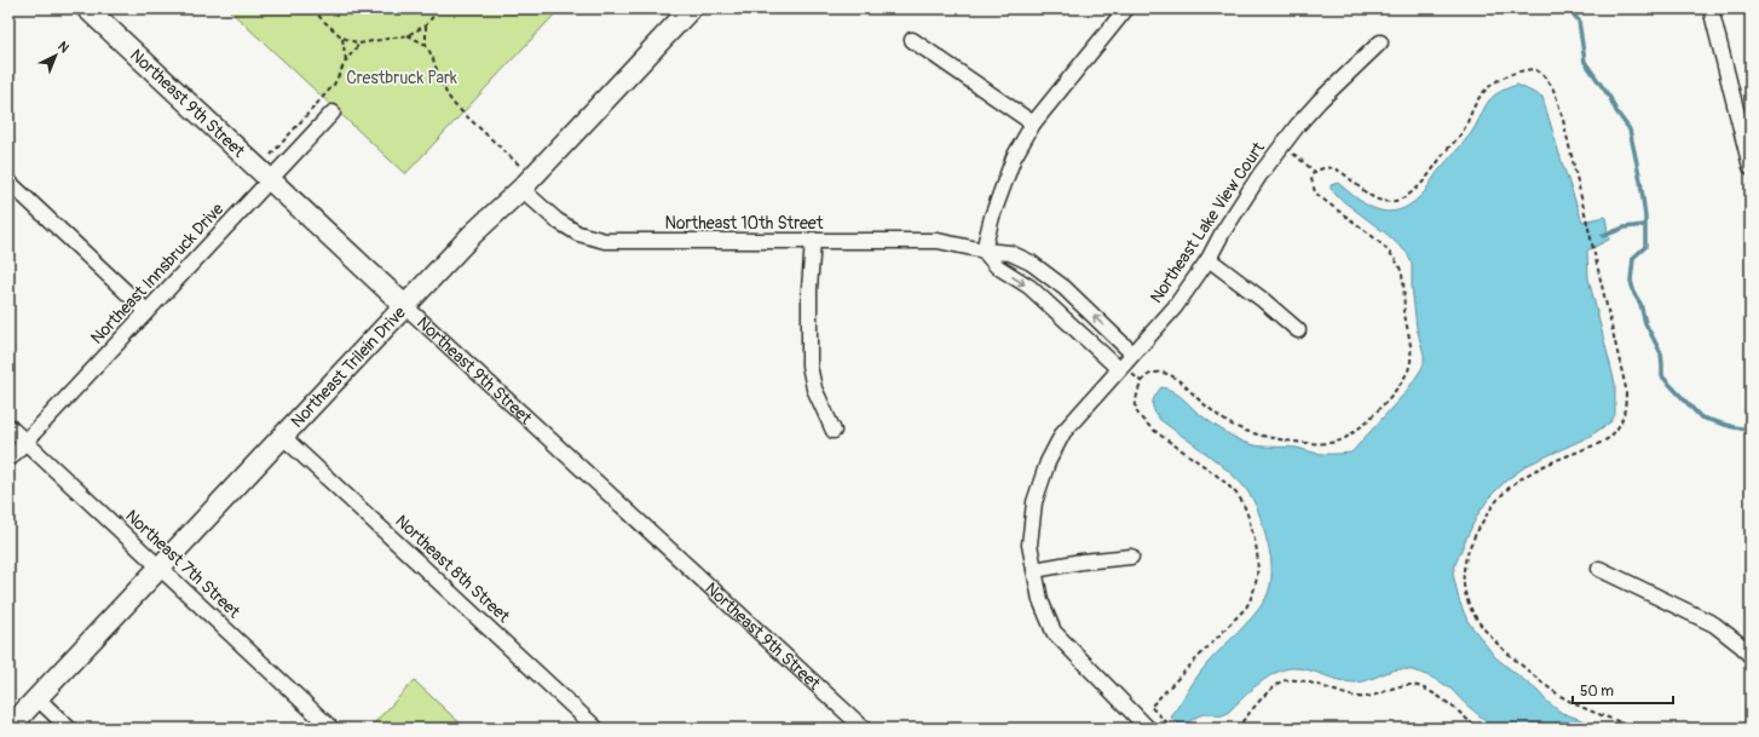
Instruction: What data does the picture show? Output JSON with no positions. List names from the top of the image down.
{
  "streets": {
    "street": [
      "Northeast 9th Street",
      "Northeast 10th Street",
      "Northeast Lake View Court",
      "Northeast Innsbruck Drive",
      "Northeast Trilein Drive",
      "Northeast 7th Street",
      "Northeast 8th Street"
    ]
  },
  "crossings": [
    ["Northeast 9th Street", "Northeast Innsbruck Drive"],
    ["Northeast 9th Street", "Northeast Trilein Drive"],
    ["Northeast 10th Street", "Northeast Lake View Court"],
    ["Northeast 10th Street", "Northeast Trilein Drive"],
    ["Northeast Innsbruck Drive", "Northeast 7th Street"],
    ["Northeast Trilein Drive", "Northeast 7th Street"],
    ["Northeast Trilein Drive", "Northeast 8th Street"]
  ],
  "parks": ["Crestbruck Park"],
  "scale_bar": "50 m",
  "north": "top right"
}
